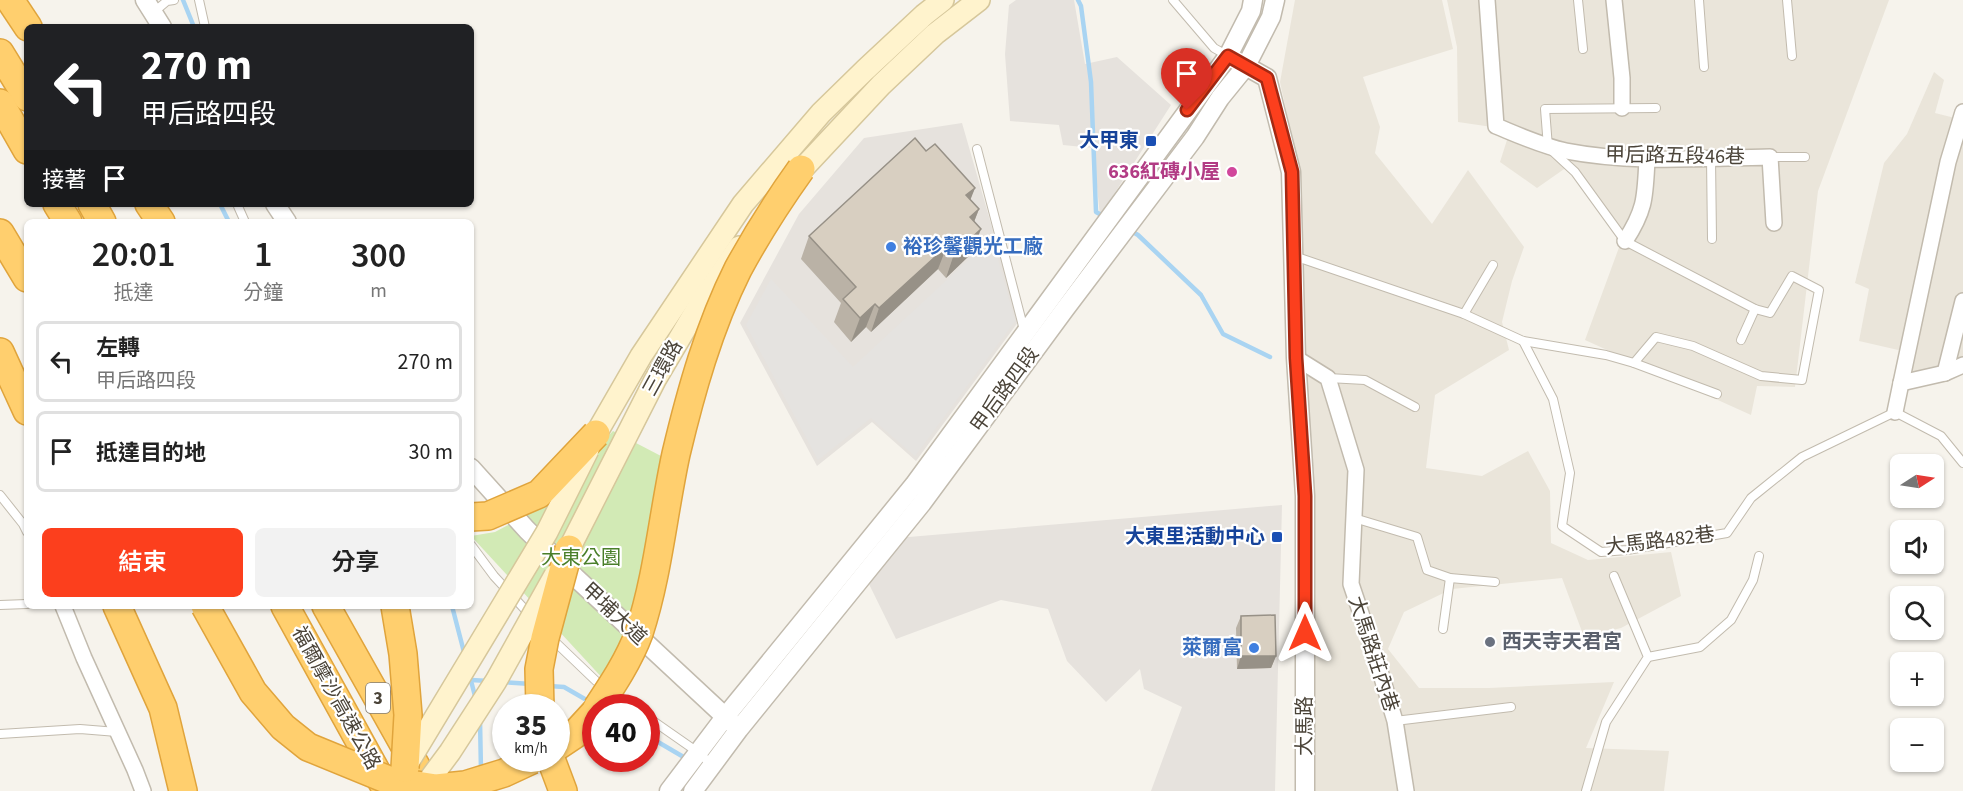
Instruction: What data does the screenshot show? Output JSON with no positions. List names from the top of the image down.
{
  "streets": {
    "highway": ["福爾摩沙高速公路", "3"],
    "main road": ["三環路"],
    "street": [
      "甲后路五段46巷",
      "甲后路四段",
      "甲埔大道",
      "大馬路莊內巷",
      "大馬路"
    ],
    "lane": ["大馬路482巷"]
  },
  "crossings": [
    ["三環路", "福爾摩沙高速公路"],
    ["甲后路四段", "甲埔大道"],
    ["甲后路四段", "大馬路"]
  ],
  "parks": ["大東公園"],
  "places": {
    "transit": ["大甲東", "大東里活動中心"],
    "other": [
      "636紅磚小屋",
      "裕珍馨觀光工廠",
      "西天寺天君宮",
      "萊爾富"
    ]
  },
  "north": "right",
  "page": {
    "turn": ["270 m", "甲后路四段"],
    "then": "接著",
    "eta": [
      "20:01",
      "抵達",
      "1",
      "分鐘",
      "300",
      "m"
    ],
    "list": [
      {
        "name": "左轉",
        "note": "甲后路四段",
        "value": "270 m"
      },
      {
        "name": "抵達目的地",
        "value": "30 m"
      }
    ],
    "map_buttons": ["+", "−"],
    "buttons": ["結束", "分享"],
    "speed": "35 km/h",
    "limit": "40"
  }
}
